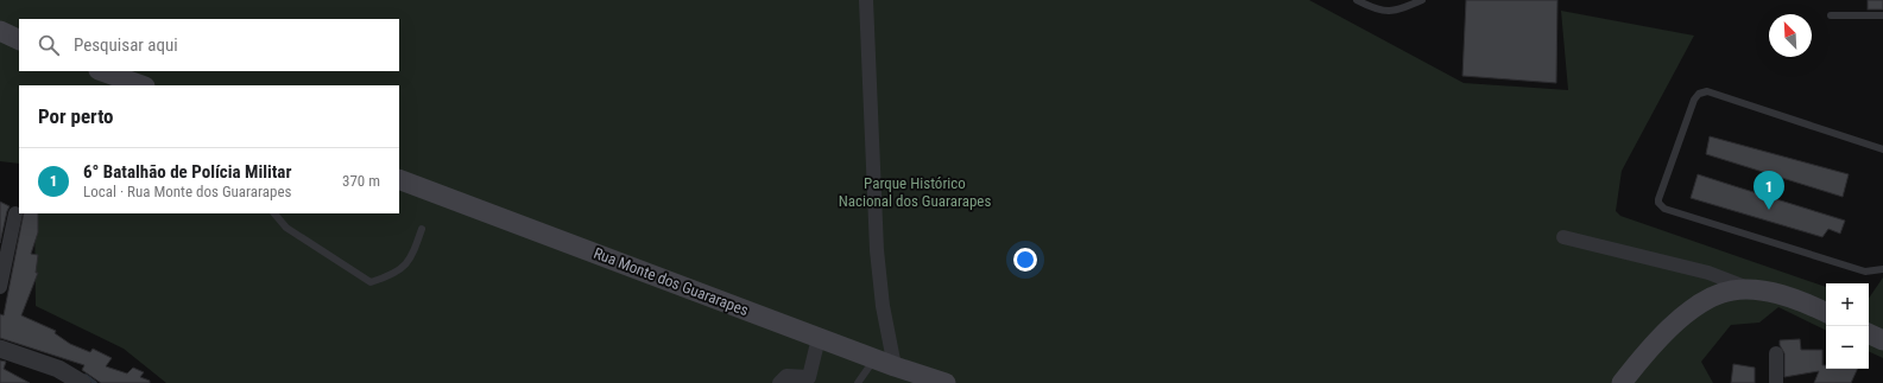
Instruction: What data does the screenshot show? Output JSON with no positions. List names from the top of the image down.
{
  "streets": {
    "main road": ["Rua Monte dos Guararapes"]
  },
  "parks": ["Parque Histórico Nacional dos Guararapes"],
  "north": "top left",
  "page": {
    "search": "Pesquisar aqui",
    "heading": "Por perto",
    "list": [
      {
        "mark": "1",
        "name": "6° Batalhão de Polícia Militar",
        "note": "Local · Rua Monte dos Guararapes",
        "value": "370 m"
      }
    ],
    "pins": "1",
    "map_buttons": ["+", "−"]
  }
}
